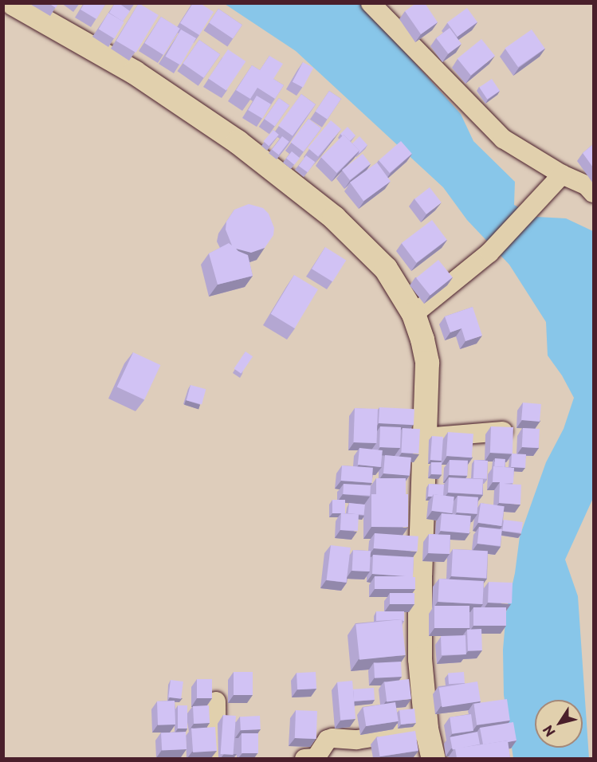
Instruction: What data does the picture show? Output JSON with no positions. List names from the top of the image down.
{
  "north": "bottom left"
}
